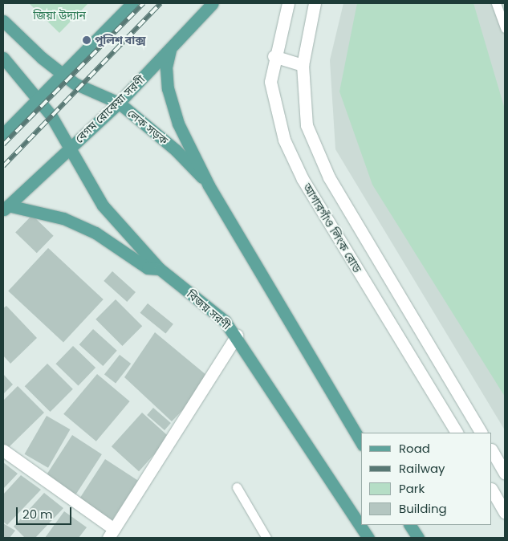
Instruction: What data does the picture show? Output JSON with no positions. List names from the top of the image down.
{
  "streets": {
    "main road": [
      "বেগম রোকেয়া সরণী",
      "লেক সড়ক",
      "আগারগাঁও লিংক রোড",
      "বিজয় সরণী"
    ]
  },
  "crossings": [
    ["বেগম রোকেয়া সরণী", "লেক সড়ক"],
    ["বেগম রোকেয়া সরণী", "বিজয় সরণী"]
  ],
  "parks": ["জিয়া উদ্যান"],
  "places": ["পুলিশ বাক্স"],
  "legend": [
    "Road",
    "Railway",
    "Park",
    "Building"
  ],
  "scale_bar": "20 m"
}
